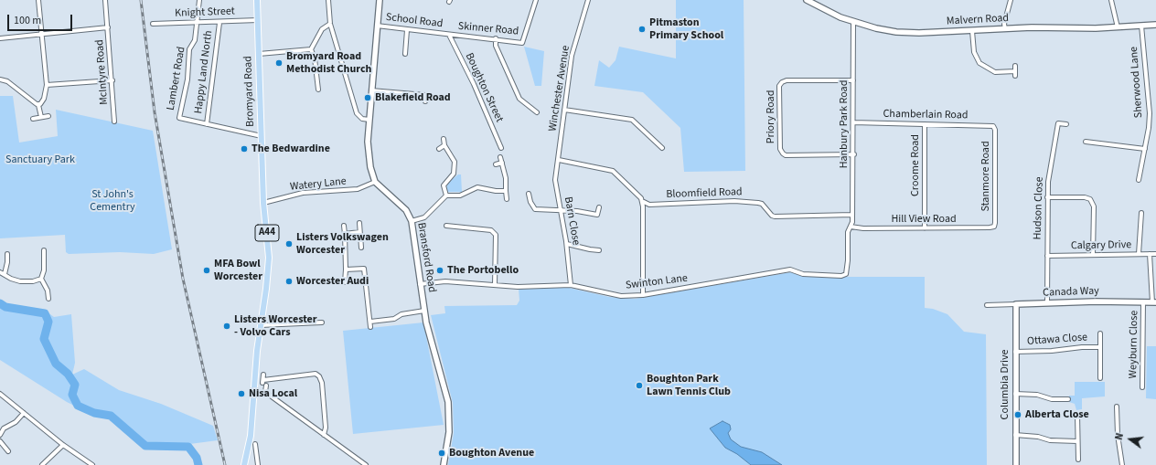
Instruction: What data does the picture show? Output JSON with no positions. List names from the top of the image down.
{
  "streets": {
    "main road": [
      "Malvern Road",
      "Bromyard Road",
      "A44",
      "Bransford Road",
      "Canada Way",
      "Columbia Drive"
    ],
    "street": [
      "Knight Street",
      "School Road",
      "Skinner Road",
      "McIntyre Road",
      "Happy Land North",
      "Lambert Road",
      "Sherwood Lane",
      "Boughton Street",
      "Winchester Avenue",
      "Chamberlain Road",
      "Priory Road",
      "Hanbury Park Road",
      "Croome Road",
      "Stanmore Road",
      "Watery Lane",
      "Bloomfield Road",
      "Hudson Close",
      "Hill View Road",
      "Barn Close",
      "Calgary Drive",
      "Swinton Lane",
      "Ottawa Close",
      "Weyburn Close"
    ]
  },
  "crossings": [
    ["Knight Street", "Happy Land North"],
    ["Knight Street", "Lambert Road"],
    ["Knight Street", "Bromyard Road"],
    ["Malvern Road", "Sherwood Lane"],
    ["Malvern Road", "Hanbury Park Road"],
    ["School Road", "Skinner Road"],
    ["School Road", "Boughton Street"],
    ["Skinner Road", "Boughton Street"],
    ["Happy Land North", "Lambert Road"],
    ["Winchester Avenue", "Barn Close"],
    ["Bromyard Road", "Watery Lane"],
    ["Chamberlain Road", "Hanbury Park Road"],
    ["Chamberlain Road", "Croome Road"],
    ["Chamberlain Road", "Stanmore Road"],
    ["Priory Road", "Hanbury Park Road"],
    ["Hanbury Park Road", "Bloomfield Road"],
    ["Hanbury Park Road", "Hill View Road"],
    ["Hanbury Park Road", "Swinton Lane"],
    ["Croome Road", "Hill View Road"],
    ["Stanmore Road", "Hill View Road"],
    ["Watery Lane", "Bransford Road"],
    ["Hudson Close", "Calgary Drive"],
    ["Hudson Close", "Canada Way"],
    ["Hill View Road", "Swinton Lane"],
    ["Barn Close", "Swinton Lane"],
    ["Bransford Road", "Swinton Lane"],
    ["Canada Way", "Weyburn Close"],
    ["Canada Way", "Columbia Drive"],
    ["Ottawa Close", "Columbia Drive"]
  ],
  "parks": ["Sanctuary Park", "St John's Cementry"],
  "places": [
    "Pitmaston Primary School",
    "Bromyard Road Methodist Church",
    "Blakefield Road",
    "The Bedwardine",
    "Listers Volkswagen Worcester",
    "MFA Bowl Worcester",
    "The Portobello",
    "Worcester Audi",
    "Listers Worcester - Volvo Cars",
    "Boughton Park Lawn Tennis Club",
    "Nisa Local",
    "Alberta Close",
    "Boughton Avenue"
  ],
  "scale_bar": "100 m",
  "north": "left"
}
